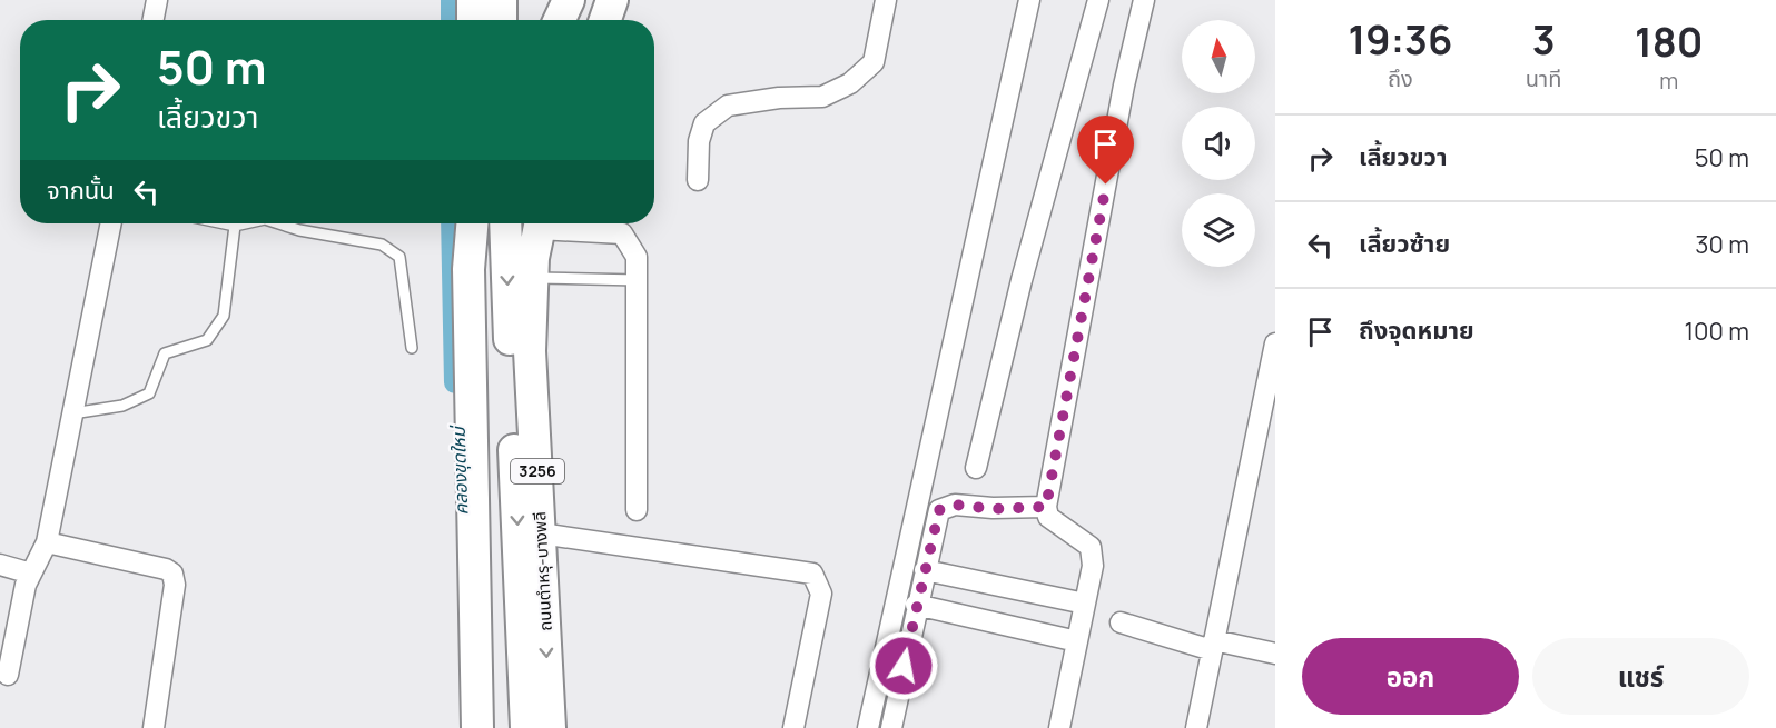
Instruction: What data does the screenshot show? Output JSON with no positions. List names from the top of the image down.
{
  "streets": {
    "main road": ["3256", "ถนนตำหรุ-บางพลี"]
  },
  "water": ["คลองขุดใหม่"],
  "north": "top",
  "page": {
    "eta": [
      "19:36",
      "ถึง",
      "3",
      "นาที",
      "180",
      "m"
    ],
    "turn": ["50 m", "เลี้ยวขวา"],
    "list": [
      {
        "name": "เลี้ยวขวา",
        "value": "50 m"
      },
      {
        "name": "เลี้ยวซ้าย",
        "value": "30 m"
      },
      {
        "name": "ถึงจุดหมาย",
        "value": "100 m"
      }
    ],
    "then": "จากนั้น",
    "buttons": ["ออก", "แชร์"]
  }
}
